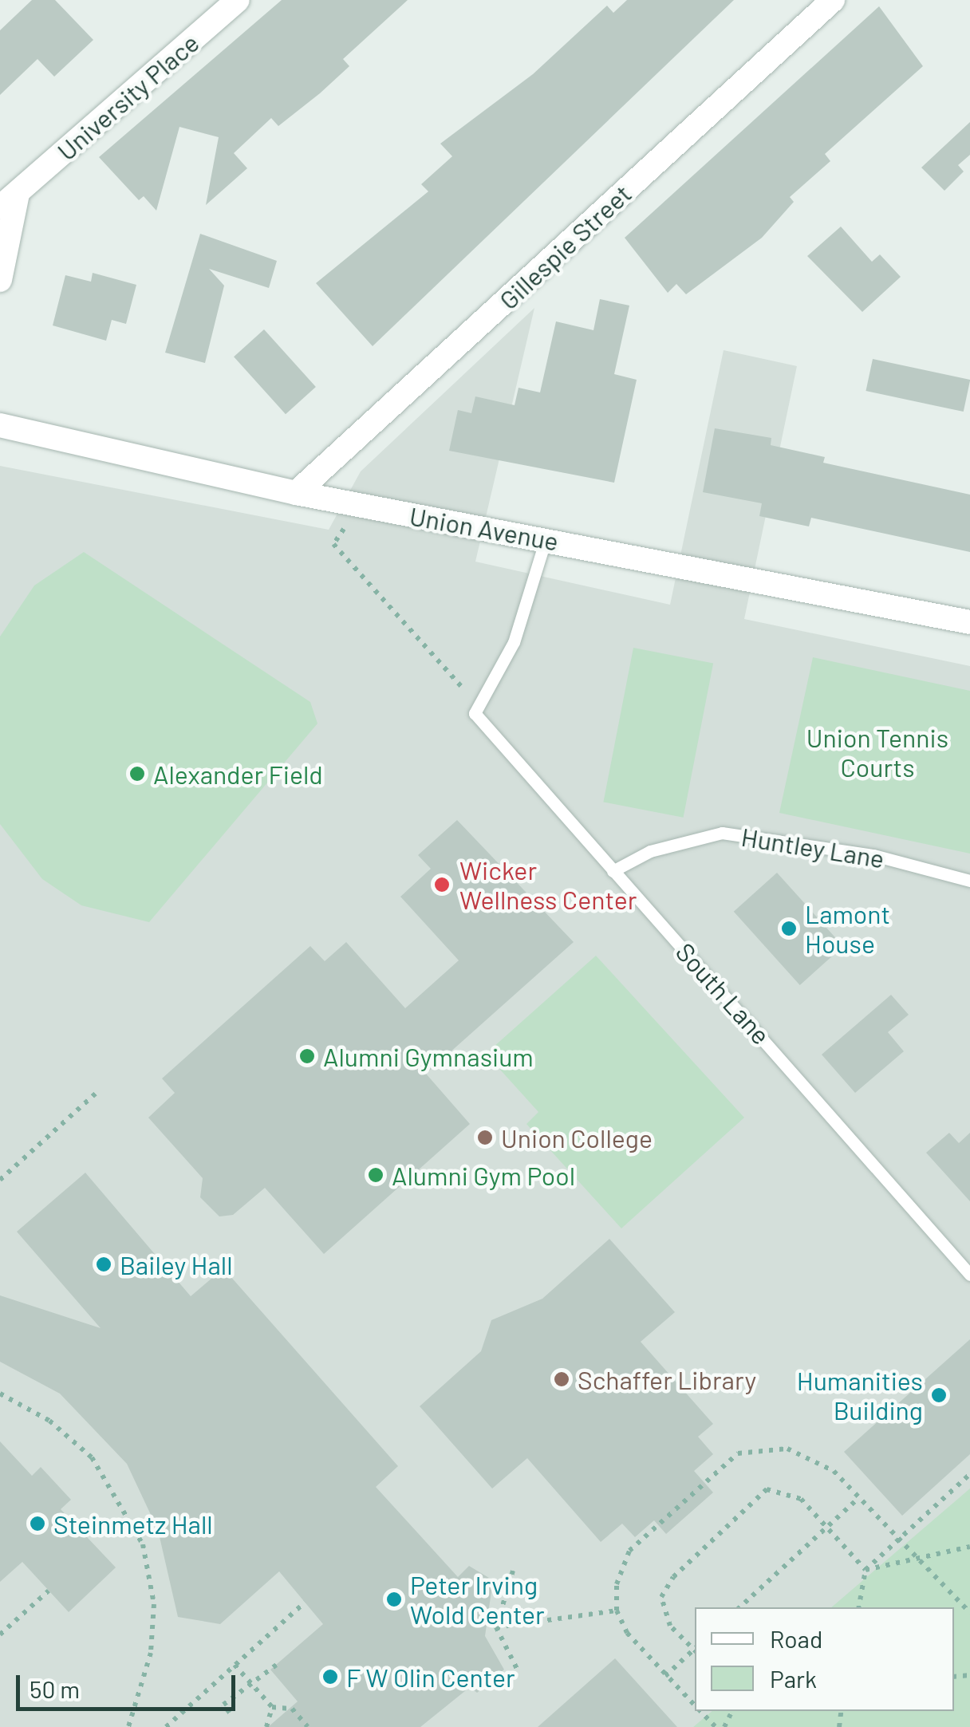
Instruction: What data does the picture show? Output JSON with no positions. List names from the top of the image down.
{
  "streets": {
    "street": ["University Place", "Gillespie Street", "Union Avenue"],
    "lane": ["Huntley Lane", "South Lane"]
  },
  "crossings": [
    ["Gillespie Street", "Union Avenue"],
    ["Huntley Lane", "South Lane"]
  ],
  "parks": ["Union Tennis Courts"],
  "places": [
    "Alexander Field",
    "Wicker Wellness Center",
    "Lamont House",
    "Alumni Gymnasium",
    "Union College",
    "Alumni Gym Pool",
    "Bailey Hall",
    "Schaffer Library",
    "Humanities Building",
    "Steinmetz Hall",
    "Peter Irving Wold Center",
    "F W Olin Center"
  ],
  "legend": ["Road", "Park"],
  "scale_bar": "50 m"
}
